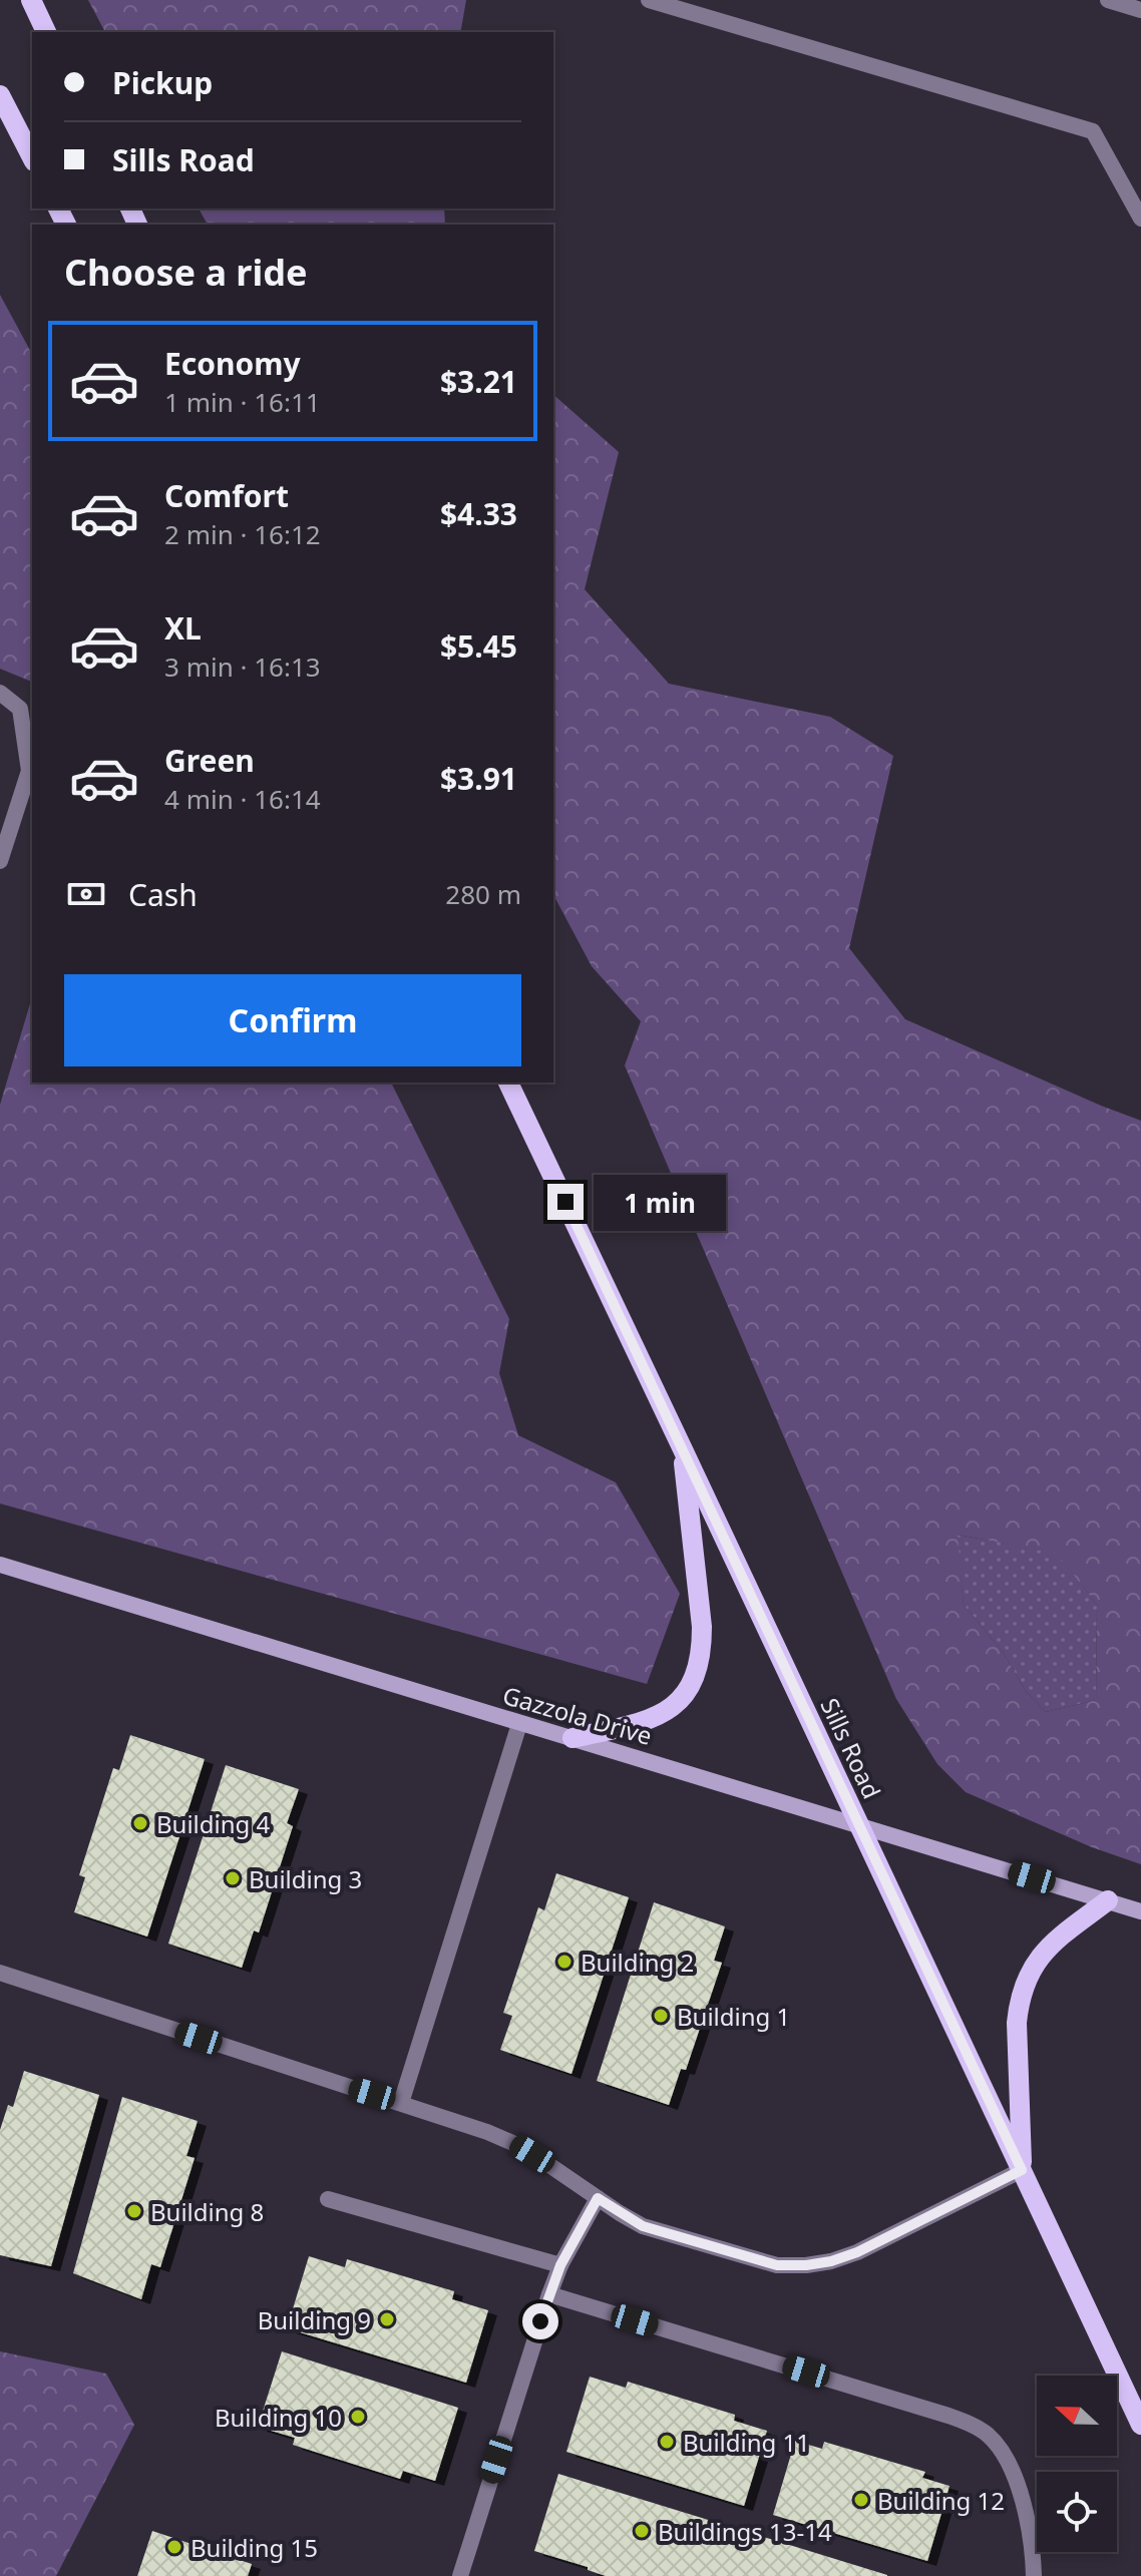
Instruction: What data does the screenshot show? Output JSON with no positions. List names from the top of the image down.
{
  "streets": {
    "main road": ["Sills Road"],
    "street": ["Gazzola Drive"]
  },
  "crossings": [
    ["Gazzola Drive", "Sills Road"]
  ],
  "places": [
    "Building 4",
    "Building 3",
    "Building 2",
    "Building 1",
    "Building 8",
    "Building 9",
    "Building 10",
    "Building 11",
    "Building 12",
    "Buildings 13-14",
    "Building 15"
  ],
  "north": "left",
  "page": {
    "banner": ["Pickup", "Sills Road"],
    "heading": "Choose a ride",
    "list": [
      {
        "name": "Economy",
        "note": "1 min · 16:11",
        "value": "$3.21"
      },
      {
        "name": "Comfort",
        "note": "2 min · 16:12",
        "value": "$4.33"
      },
      {
        "name": "XL",
        "note": "3 min · 16:13",
        "value": "$5.45"
      },
      {
        "name": "Green",
        "note": "4 min · 16:14",
        "value": "$3.91"
      }
    ],
    "pay": ["Cash", "280 m"],
    "buttons": "Confirm",
    "bubble": "1 min"
  }
}
